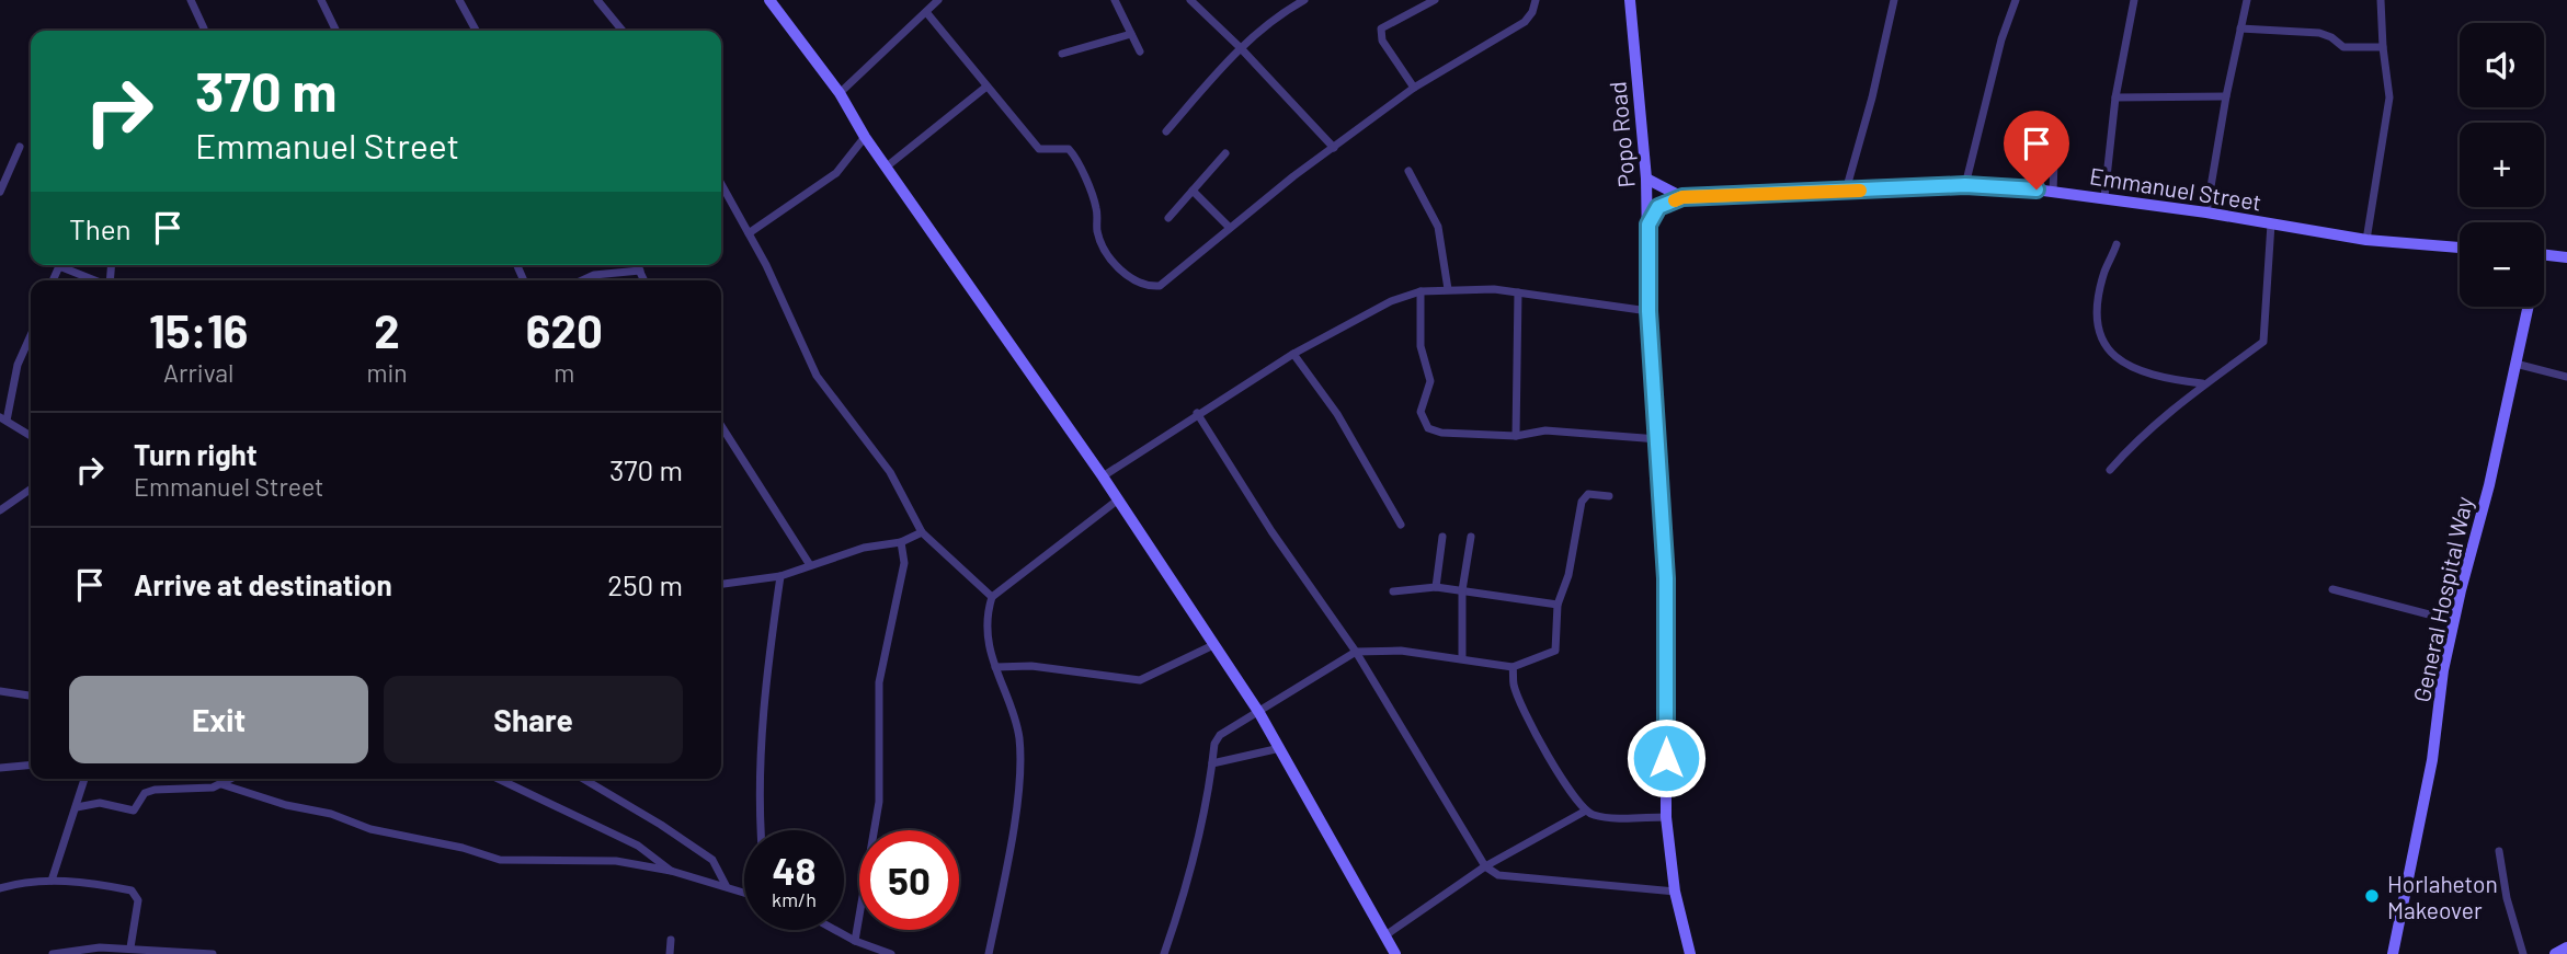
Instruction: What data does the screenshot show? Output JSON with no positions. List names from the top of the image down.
{
  "streets": {
    "main road": ["Popo Road", "Emmanuel Street", "General Hospital Way"]
  },
  "crossings": [
    ["Popo Road", "Emmanuel Street"]
  ],
  "places": ["Horlaheton Makeover"],
  "page": {
    "map_buttons": ["+", "−"],
    "turn": ["370 m", "Emmanuel Street"],
    "then": "Then",
    "eta": [
      "15:16",
      "Arrival",
      "2",
      "min",
      "620",
      "m"
    ],
    "list": [
      {
        "name": "Turn right",
        "note": "Emmanuel Street",
        "value": "370 m"
      },
      {
        "name": "Arrive at destination",
        "value": "250 m"
      }
    ],
    "buttons": ["Exit", "Share"],
    "speed": "48 km/h",
    "limit": "50"
  }
}
